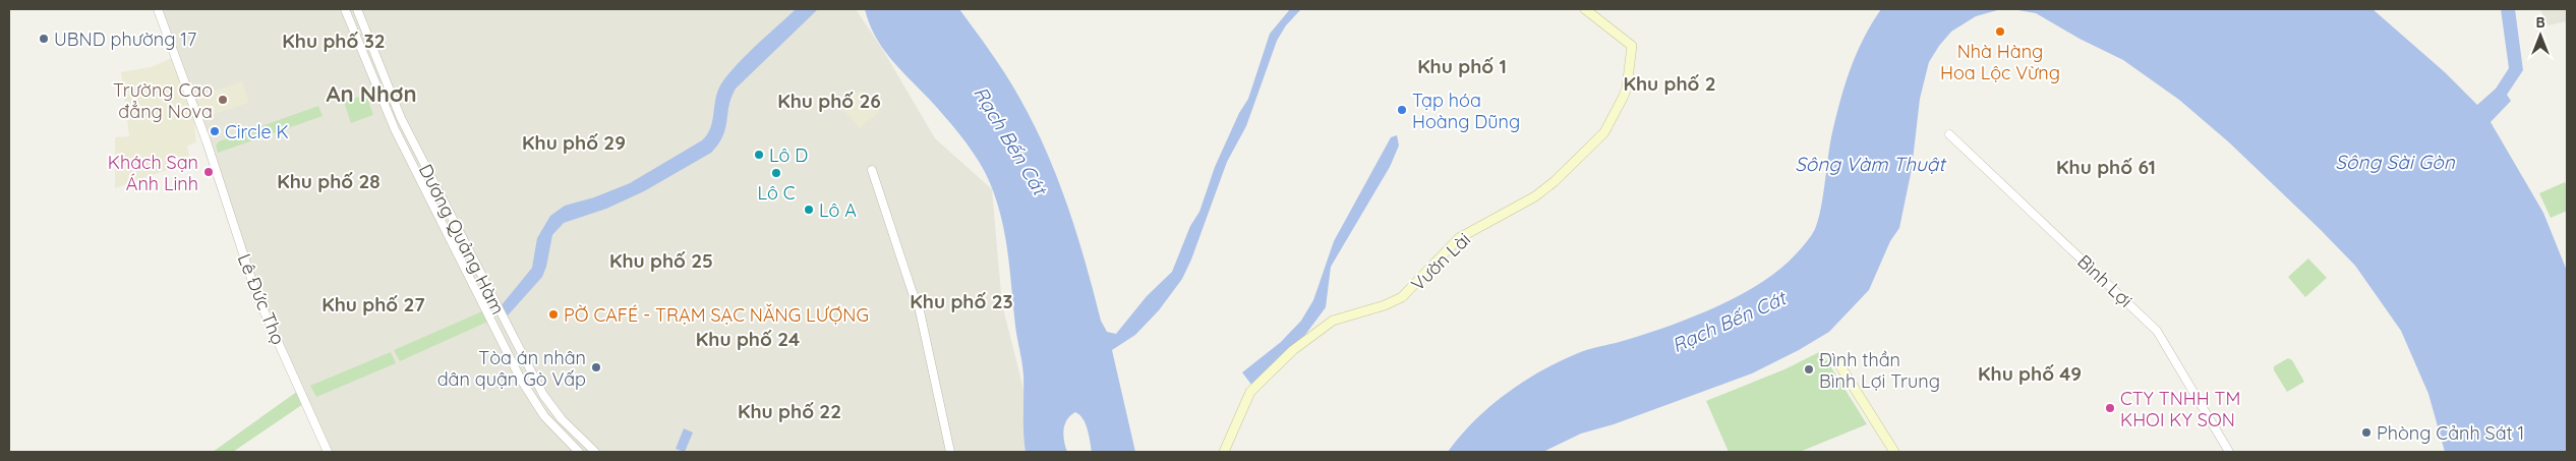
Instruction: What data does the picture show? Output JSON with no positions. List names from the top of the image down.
{
  "streets": {
    "main road": ["Vườn Lài"],
    "street": ["Dương Quảng Hàm", "Bình Lợi", "Lê Đức Thọ"]
  },
  "districts": [
    "Khu phố 32",
    "Khu phố 1",
    "Khu phố 2",
    "An Nhơn",
    "Khu phố 26",
    "Khu phố 29",
    "Khu phố 61",
    "Khu phố 28",
    "Khu phố 25",
    "Khu phố 23",
    "Khu phố 27",
    "Khu phố 24",
    "Khu phố 49",
    "Khu phố 22"
  ],
  "water": ["Rạch Bến Cát", "Sông Sài Gòn", "Sông Vàm Thuật"],
  "places": [
    "Nhà Hàng Hoa Lộc Vừng",
    "UBND phường 17",
    "Trường Cao đẳng Nova",
    "Tạp hóa Hoàng Dũng",
    "Circle K",
    "Lô D",
    "Khách Sạn Ánh Linh",
    "Lô C",
    "Lô A",
    "PỜ CAFÉ - TRẠM SẠC NĂNG LƯỢNG",
    "Tòa án nhân dân quận Gò Vấp",
    "Đình thần Bình Lợi Trung",
    "CTY TNHH TM KHOI KY SON",
    "Phòng Cảnh Sát 1"
  ],
  "north": "top"
}
